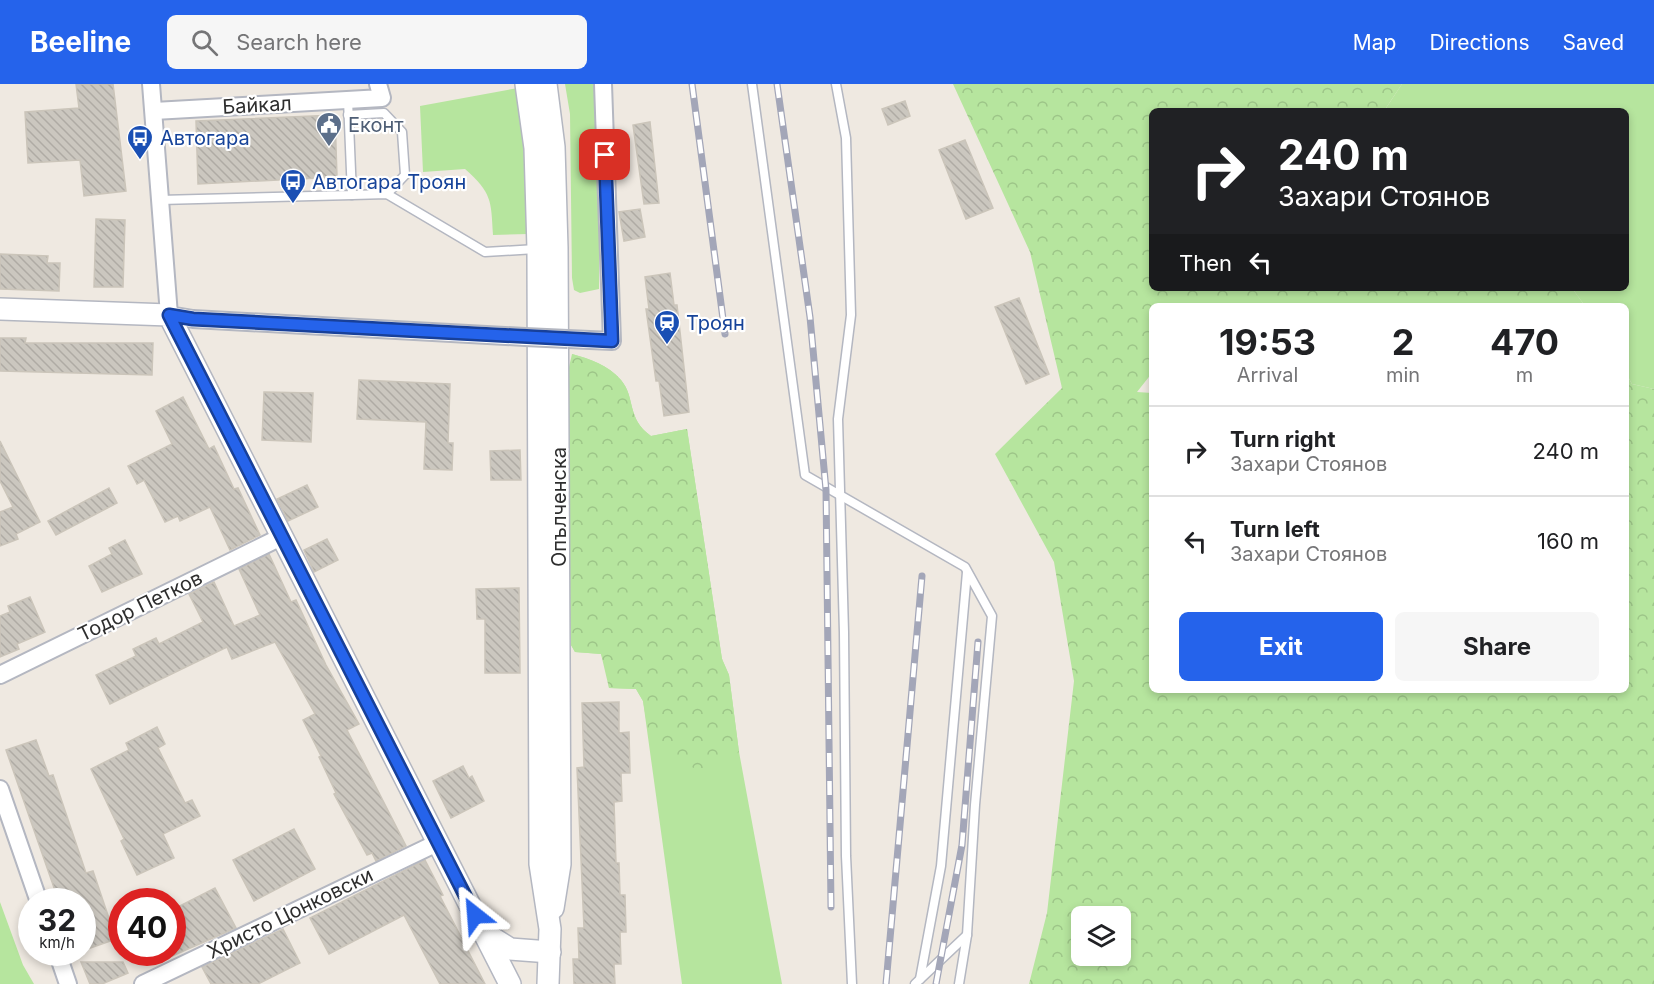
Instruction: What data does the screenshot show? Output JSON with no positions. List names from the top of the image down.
{
  "streets": {
    "street": [
      "Байкал",
      "Опълченска",
      "Тодор Петков",
      "Христо Цонковски"
    ]
  },
  "places": {
    "public building": ["Еконт"],
    "bus stop": ["Автогара", "Автогара Троян"],
    "station": ["Троян"]
  },
  "page": {
    "header": "Beeline",
    "search": "Search here",
    "nav": ["Map", "Directions", "Saved"],
    "turn": ["240 m", "Захари Стоянов"],
    "then": "Then",
    "eta": [
      "19:53",
      "Arrival",
      "2",
      "min",
      "470",
      "m"
    ],
    "list": [
      {
        "name": "Turn right",
        "note": "Захари Стоянов",
        "value": "240 m"
      },
      {
        "name": "Turn left",
        "note": "Захари Стоянов",
        "value": "160 m"
      }
    ],
    "buttons": ["Exit", "Share"],
    "speed": "32 km/h",
    "limit": "40"
  }
}
